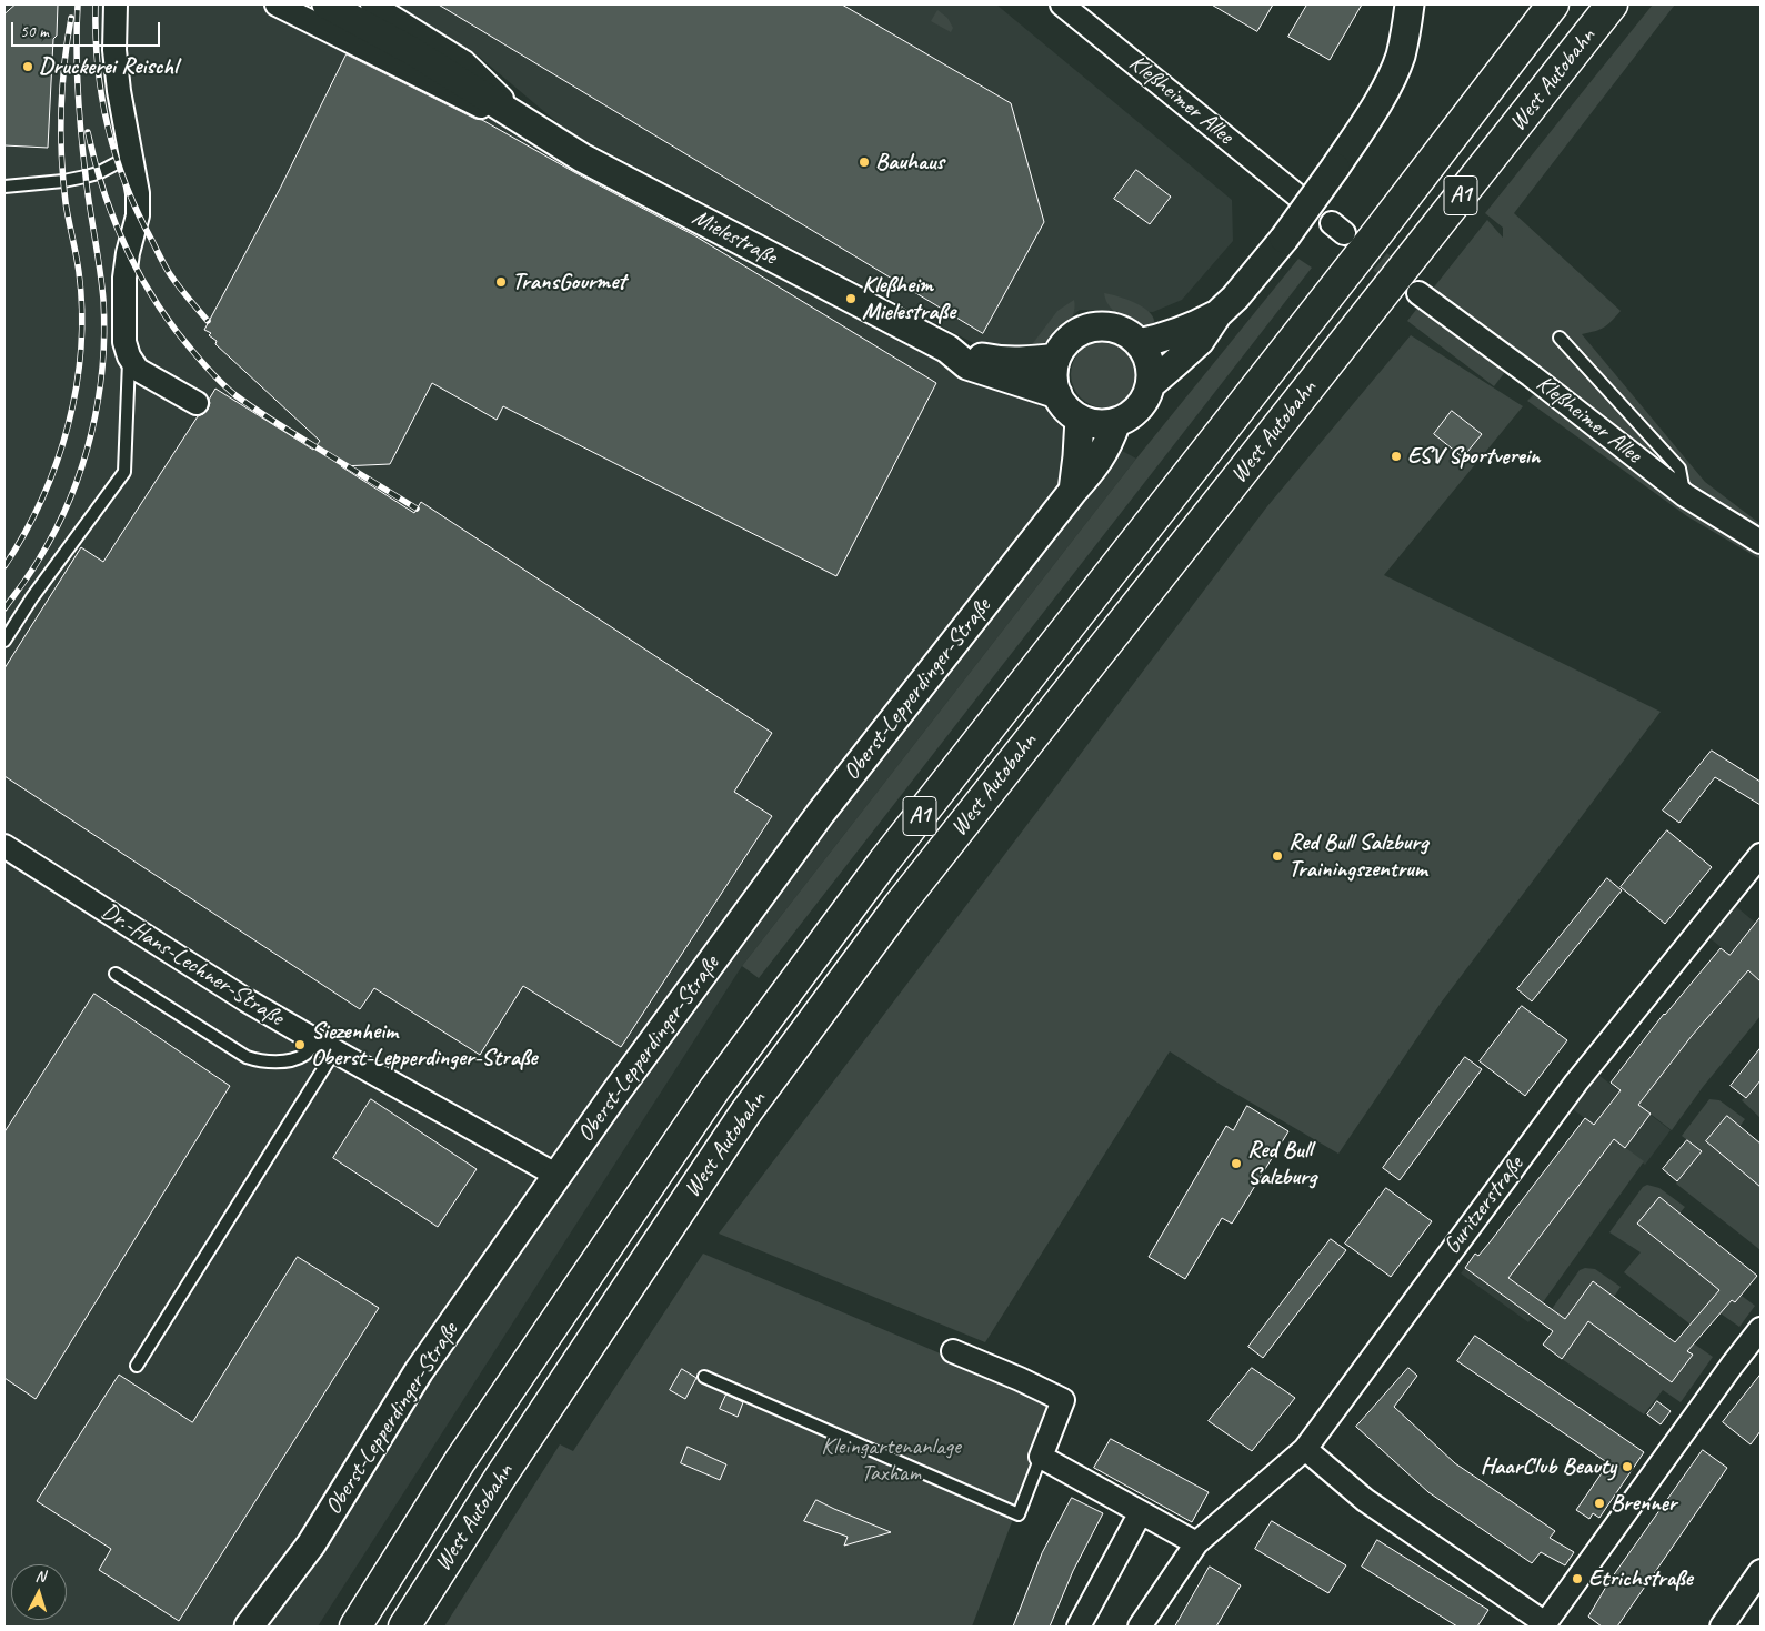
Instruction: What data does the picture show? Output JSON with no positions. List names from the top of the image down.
{
  "streets": {
    "highway": ["West Autobahn", "A1"],
    "street": [
      "Kleßheimer Allee",
      "Mielestraße",
      "Oberst-Lepperdinger-Straße",
      "Dr.-Hans-Lechner-Straße",
      "Guritzerstraße"
    ]
  },
  "crossings": [
    ["Mielestraße", "Oberst-Lepperdinger-Straße"],
    ["Oberst-Lepperdinger-Straße", "Dr.-Hans-Lechner-Straße"]
  ],
  "parks": ["Kleingartenanlage Taxham"],
  "places": [
    "Druckerei Reischl",
    "Bauhaus",
    "TransGourmet",
    "Kleßheim Mielestraße",
    "ESV Sportverein",
    "Red Bull Salzburg Trainingszentrum",
    "Siezenheim Oberst-Lepperdinger-Straße",
    "Red Bull Salzburg",
    "HaarClub Beauty",
    "Brenner",
    "Etrichstraße"
  ],
  "scale_bar": "50 m",
  "north": "top"
}
